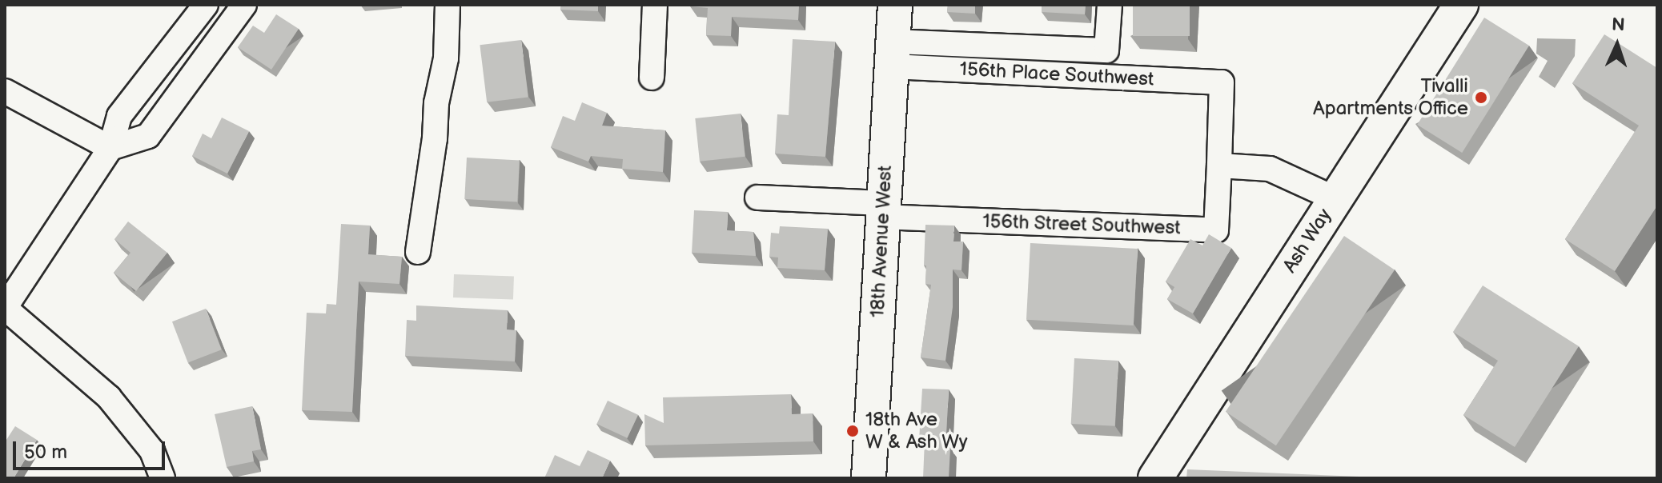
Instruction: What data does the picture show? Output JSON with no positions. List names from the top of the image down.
{
  "streets": {
    "street": [
      "156th Place Southwest",
      "156th Street Southwest",
      "Ash Way",
      "18th Avenue West"
    ]
  },
  "crossings": [
    ["156th Place Southwest", "156th Street Southwest"],
    ["156th Place Southwest", "18th Avenue West"],
    ["156th Street Southwest", "18th Avenue West"]
  ],
  "places": ["Tivalli Apartments Office", "18th Ave W & Ash Wy"],
  "scale_bar": "50 m",
  "north": "top"
}
